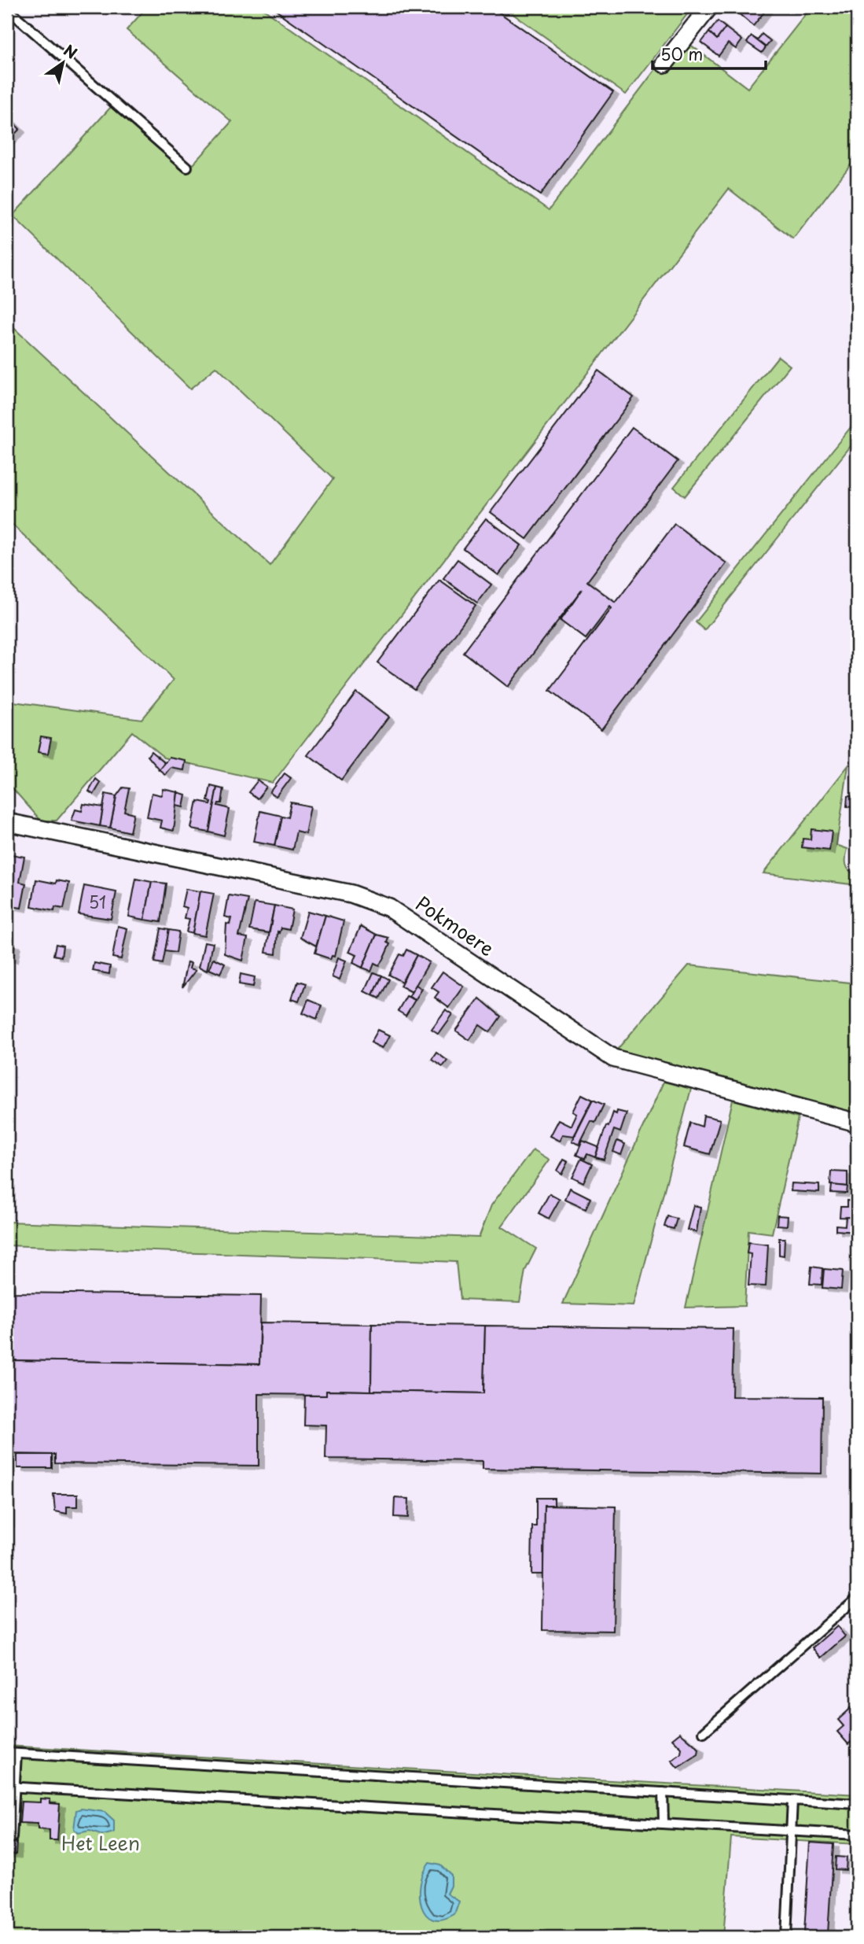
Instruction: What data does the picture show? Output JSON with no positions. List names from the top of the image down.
{
  "streets": {
    "street": ["Pokmoere"]
  },
  "parks": ["Het Leen"],
  "house_numbers": ["51"],
  "scale_bar": "50 m",
  "north": "top right"
}
